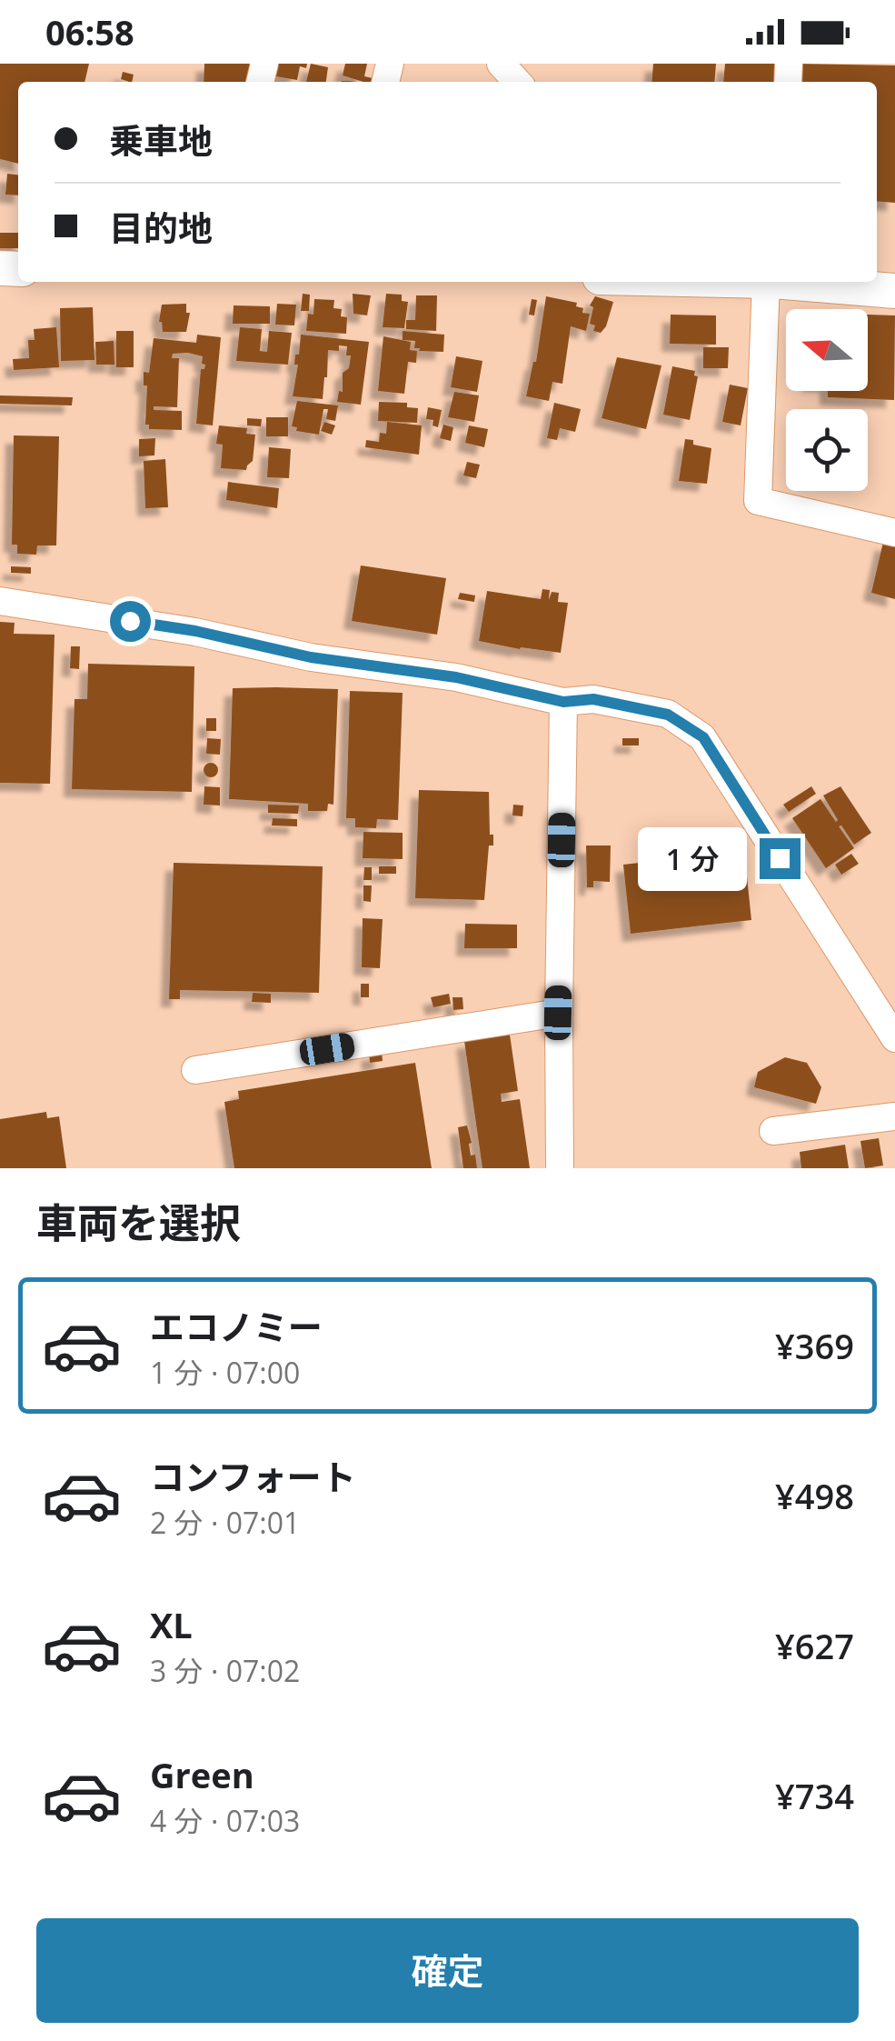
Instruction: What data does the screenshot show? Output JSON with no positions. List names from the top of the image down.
{
  "north": "left",
  "page": {
    "status": "06:58",
    "banner": ["乗車地", "目的地"],
    "bubble": "1 分",
    "heading": "車両を選択",
    "list": [
      {
        "name": "エコノミー",
        "note": "1 分 · 07:00",
        "value": "¥369"
      },
      {
        "name": "コンフォート",
        "note": "2 分 · 07:01",
        "value": "¥498"
      },
      {
        "name": "XL",
        "note": "3 分 · 07:02",
        "value": "¥627"
      },
      {
        "name": "Green",
        "note": "4 分 · 07:03",
        "value": "¥734"
      }
    ],
    "buttons": "確定"
  }
}
